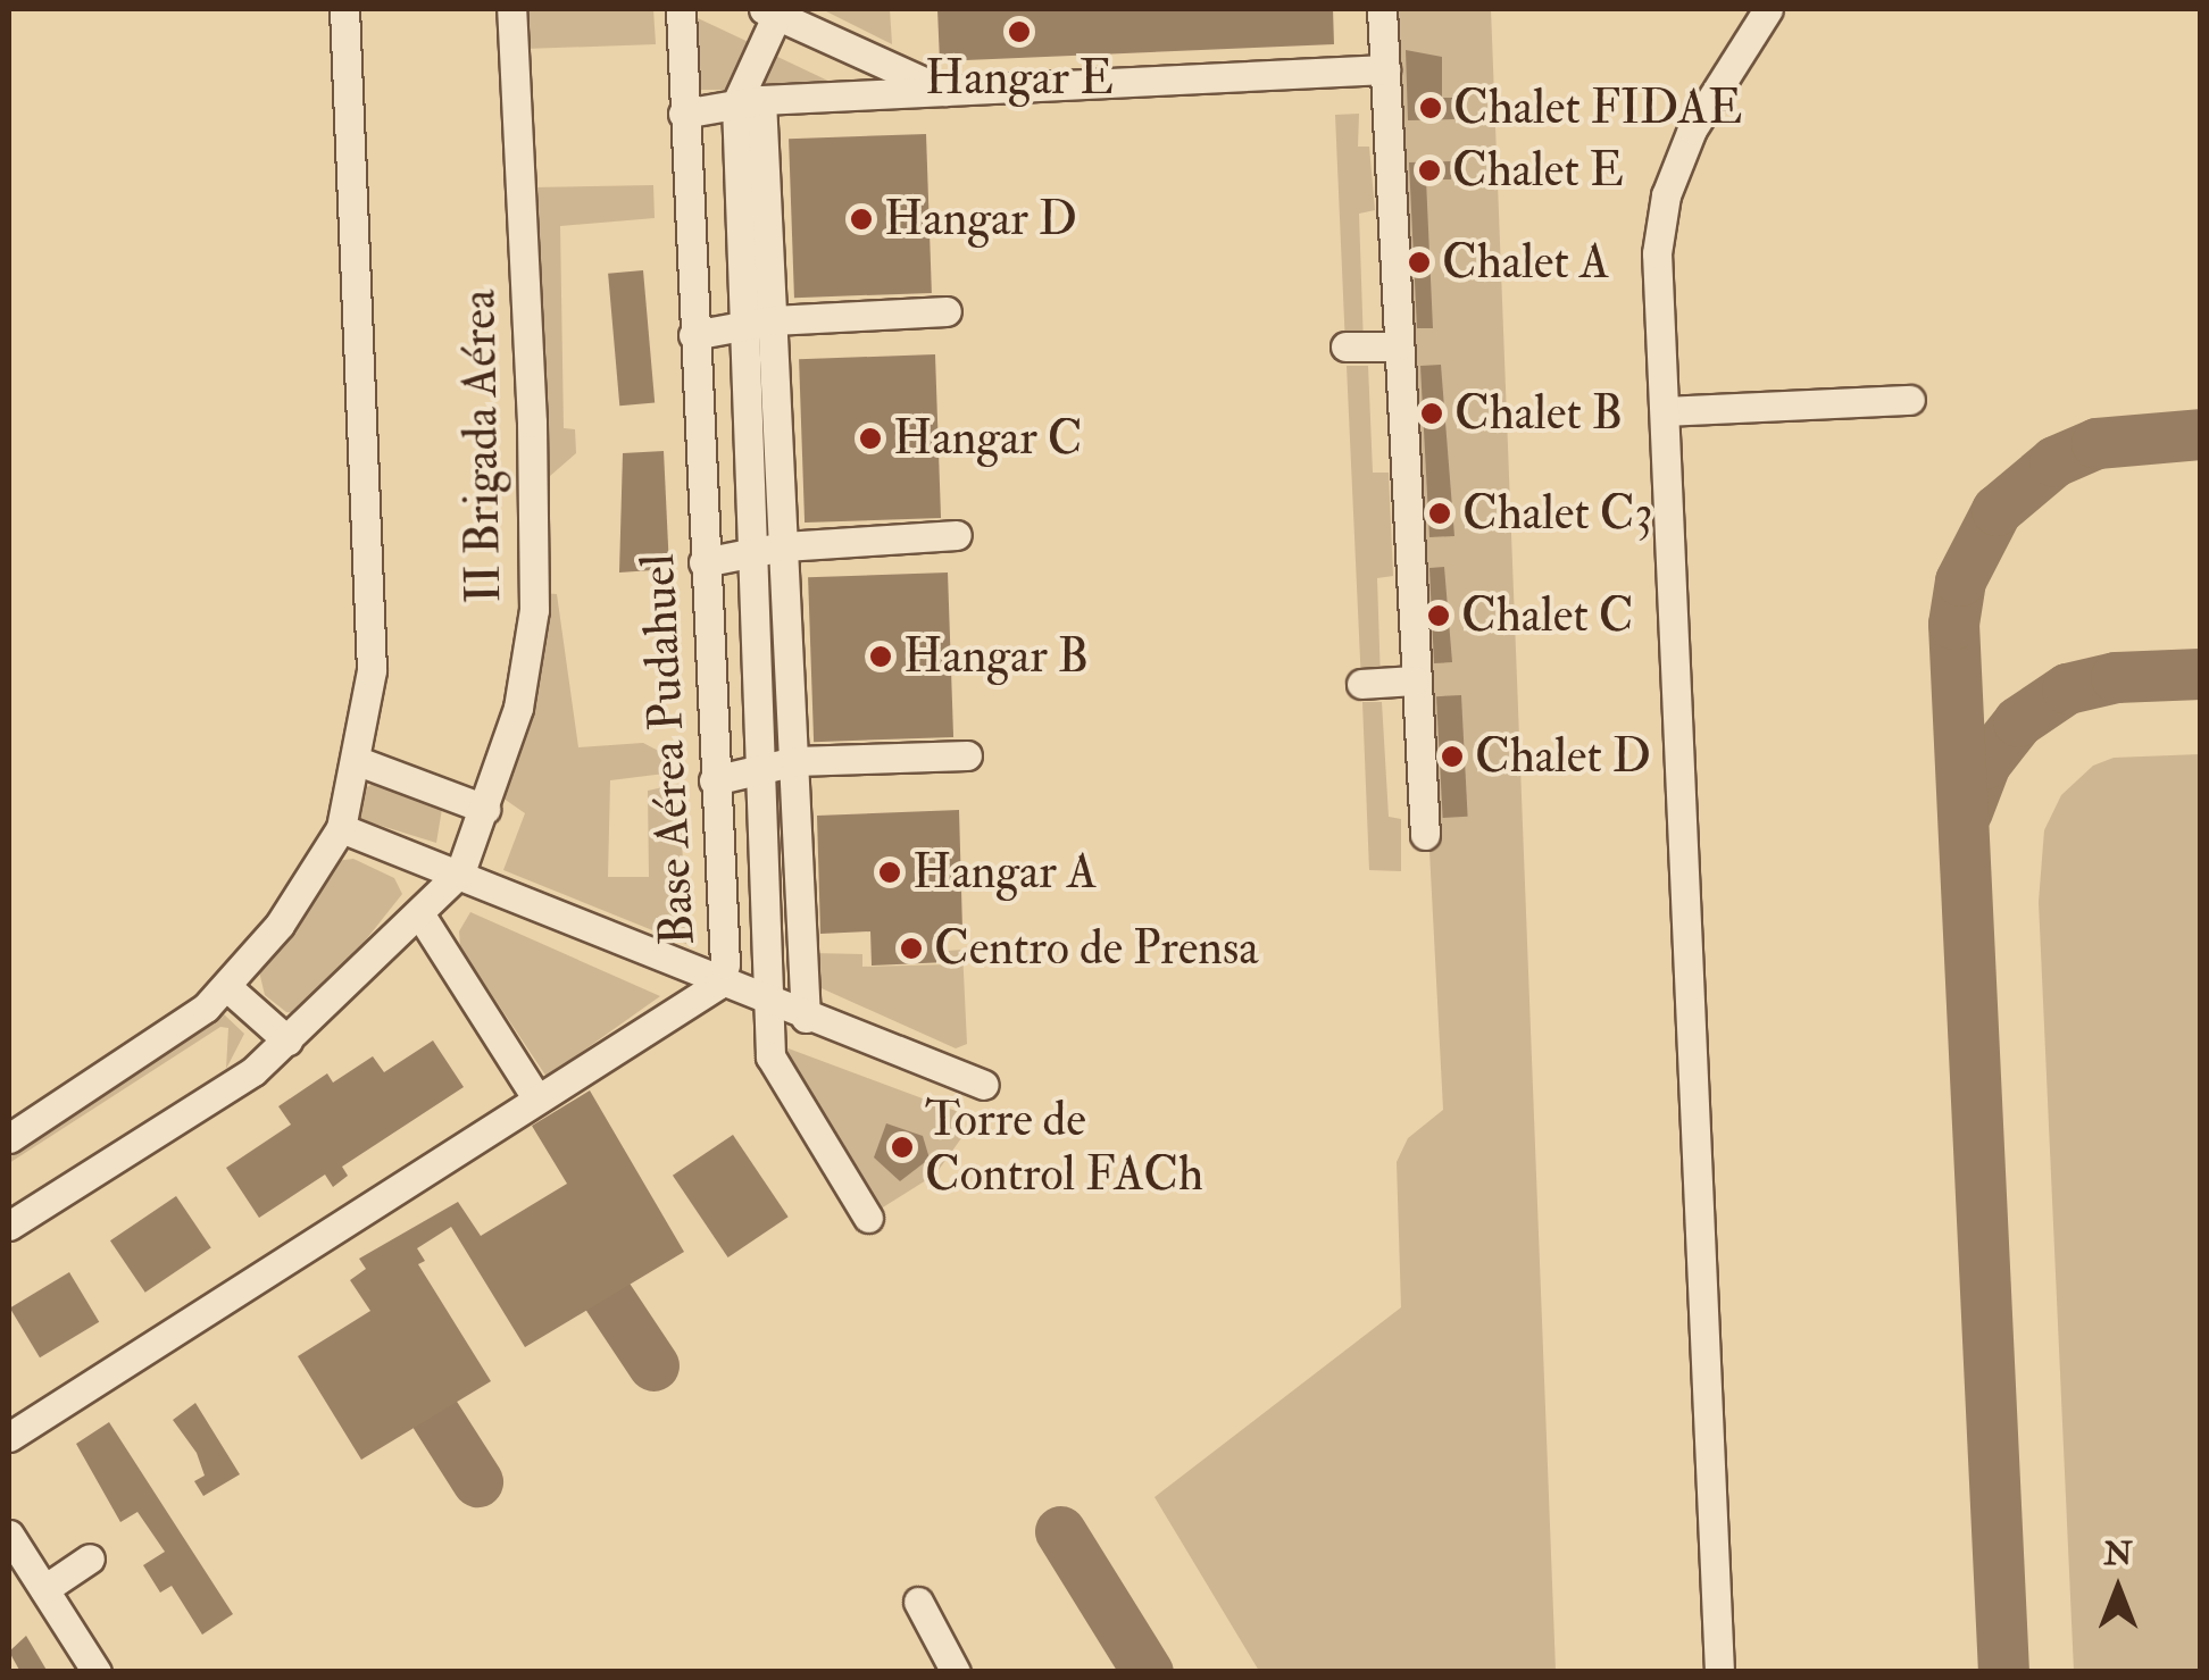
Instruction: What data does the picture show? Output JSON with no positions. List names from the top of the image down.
{
  "streets": {
    "street": ["II Brigada Aérea", "Base Aérea Pudahuel"]
  },
  "places": [
    "Hangar E",
    "Chalet FIDAE",
    "Chalet E",
    "Hangar D",
    "Chalet A",
    "Chalet B",
    "Hangar C",
    "Chalet C3",
    "Chalet C",
    "Hangar B",
    "Chalet D",
    "Hangar A",
    "Centro de Prensa",
    "Torre de Control FACh"
  ],
  "north": "top"
}
